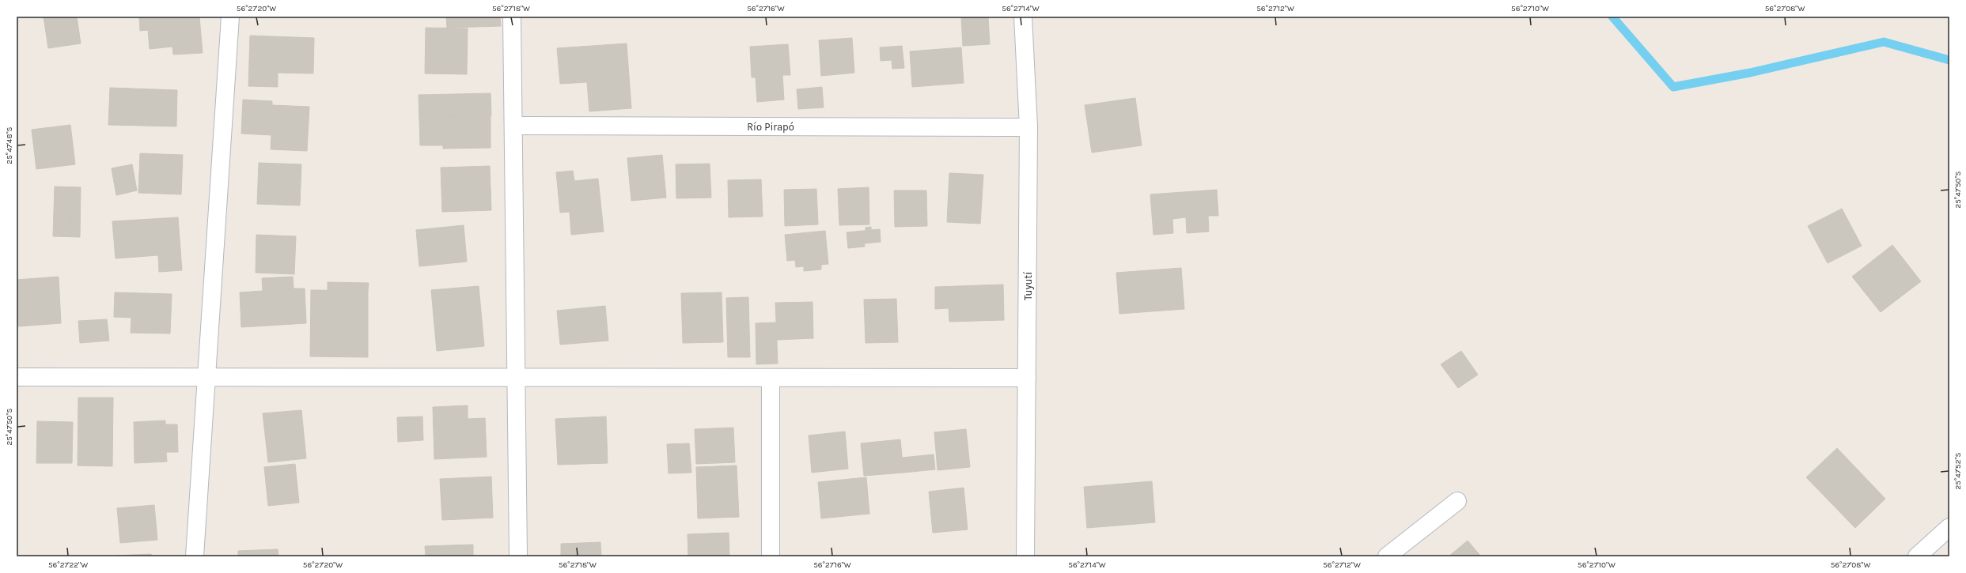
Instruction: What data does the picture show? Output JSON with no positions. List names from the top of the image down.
{
  "streets": {
    "street": ["Río Pirapó", "Tuyutí"]
  },
  "crossings": [
    ["Río Pirapó", "Tuyutí"]
  ],
  "coordinates": [
    "56°27'20\"W",
    "56°27'18\"W",
    "56°27'16\"W",
    "56°27'14\"W",
    "56°27'12\"W",
    "56°27'10\"W",
    "56°27'08\"W",
    "25°47'48\"S",
    "25°47'50\"S",
    "25°47'52\"S",
    "56°27'22\"W"
  ]
}
